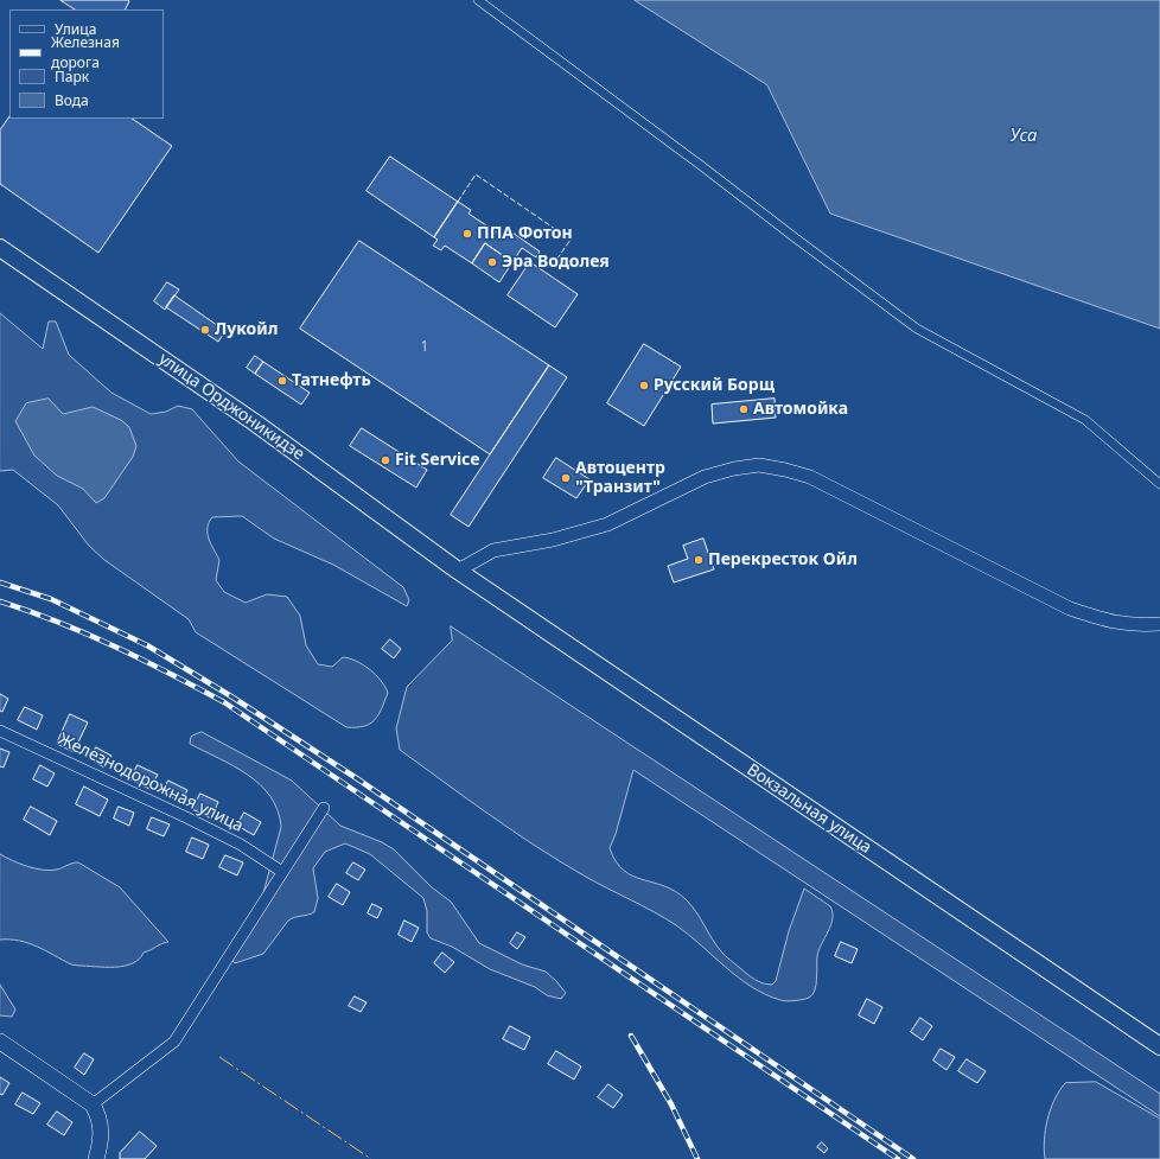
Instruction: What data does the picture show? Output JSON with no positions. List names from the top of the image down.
{
  "streets": {
    "main road": ["улица Орджоникидзе", "Вокзальная улица"],
    "street": ["Железнодорожная улица"]
  },
  "crossings": [
    ["улица Орджоникидзе", "Вокзальная улица"]
  ],
  "water": ["Уса"],
  "places": [
    "ППА Фотон",
    "Эра Водолея",
    "Лукойл",
    "Татнефть",
    "Русский Борщ",
    "Автомойка",
    "Fit Service",
    "Автоцентр \"Транзит\"",
    "Перекресток Ойл"
  ],
  "house_numbers": ["1"],
  "legend": [
    "Улица",
    "Железная дорога",
    "Парк",
    "Вода"
  ]
}
